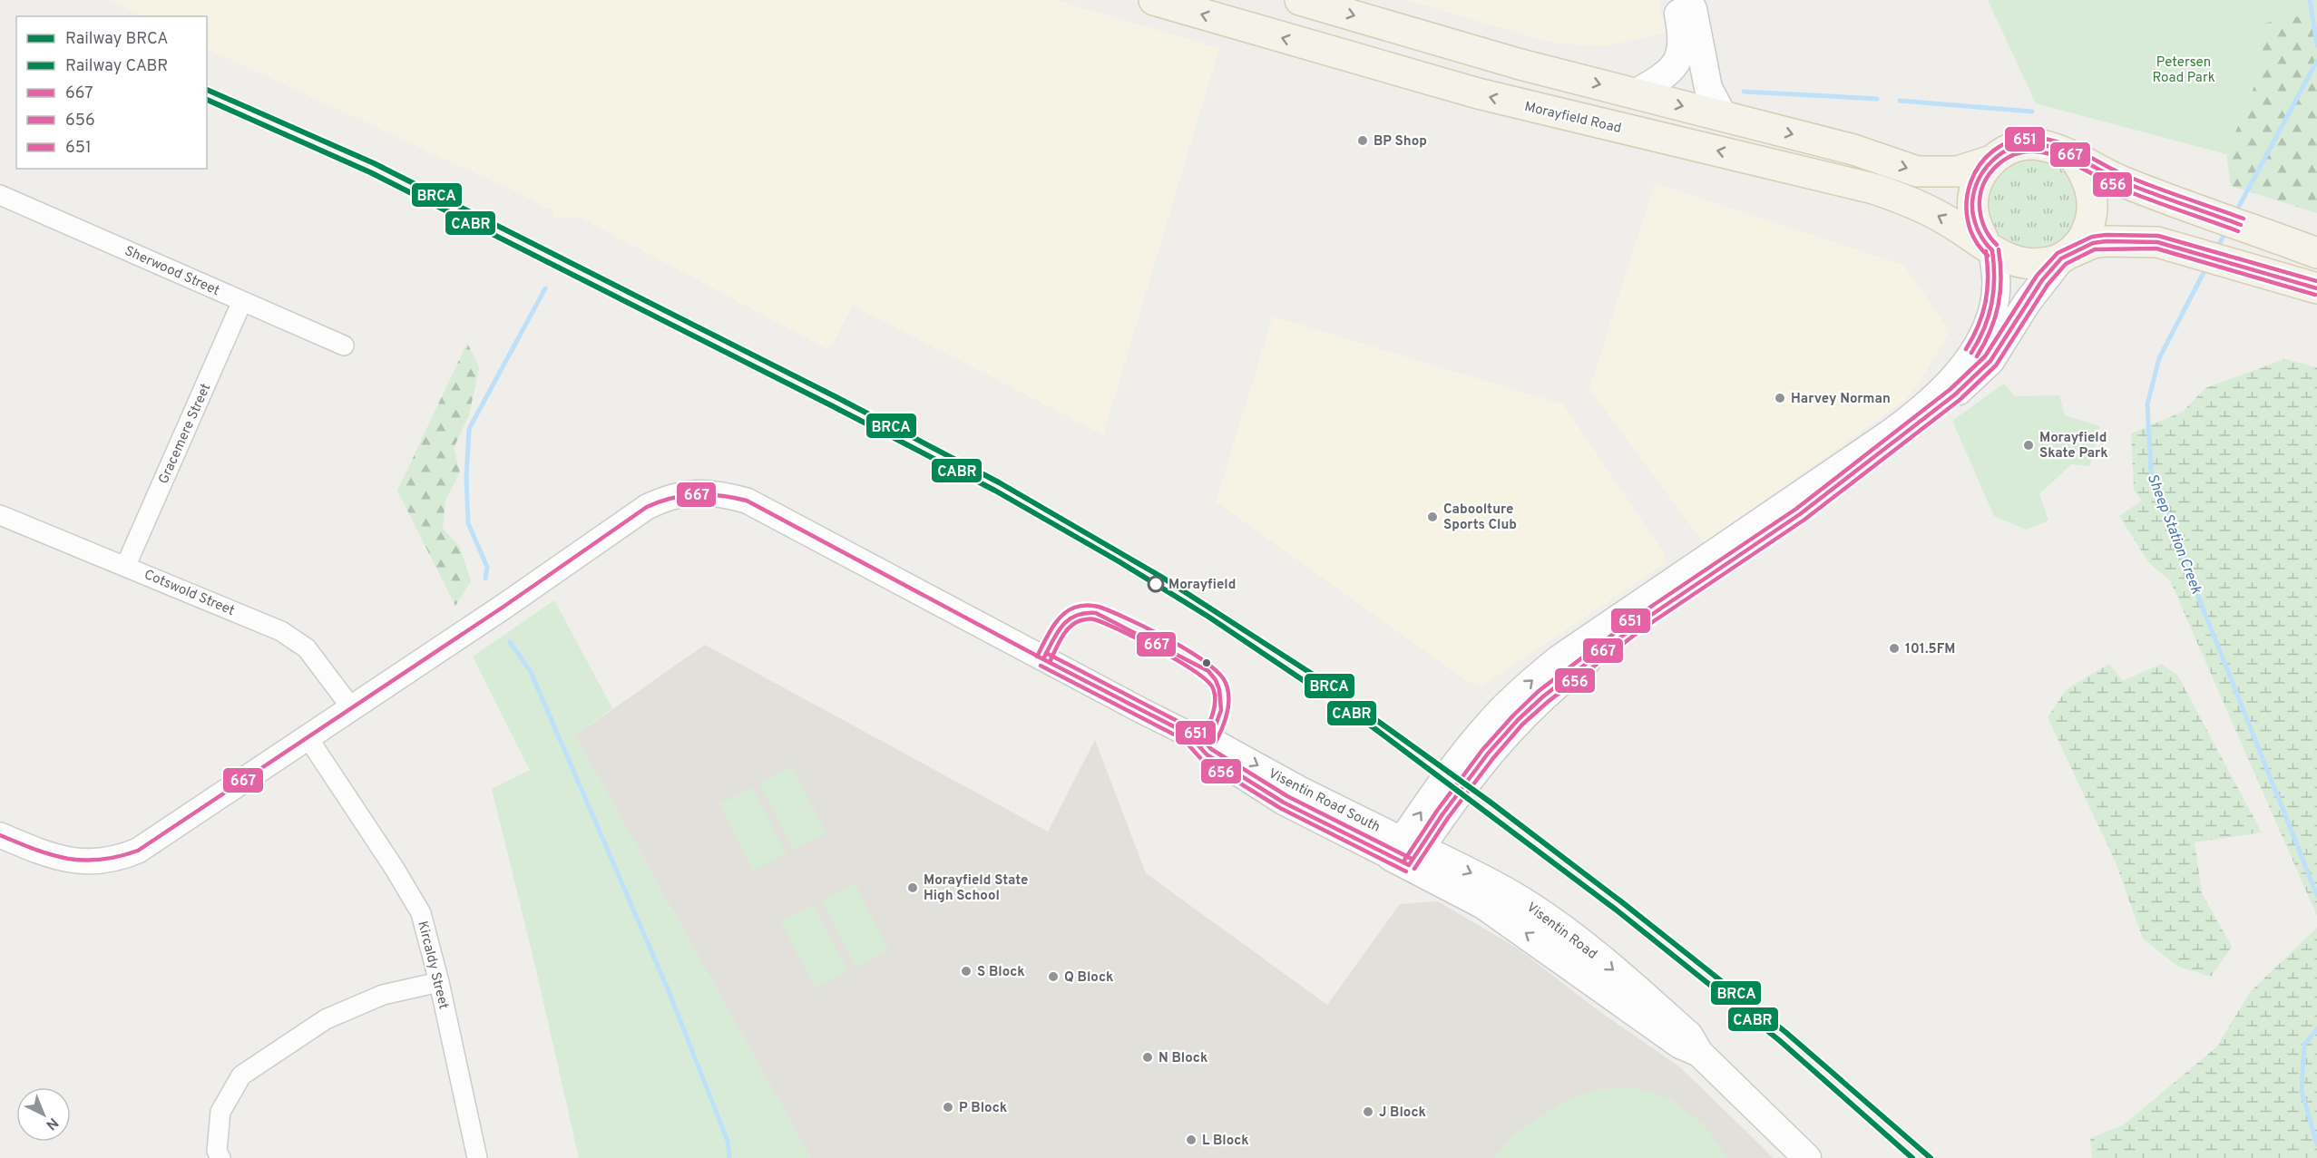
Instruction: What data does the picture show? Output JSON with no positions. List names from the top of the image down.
{
  "streets": {
    "main road": ["Morayfield Road", "Visentin Road"],
    "street": [
      "Sherwood Street",
      "Gracemere Street",
      "Cotswold Street",
      "Visentin Road South",
      "Kircaldy Street"
    ]
  },
  "crossings": [
    ["Sherwood Street", "Gracemere Street"],
    ["Gracemere Street", "Cotswold Street"],
    ["Cotswold Street", "Visentin Road South"],
    ["Visentin Road South", "Visentin Road"],
    ["Visentin Road South", "Kircaldy Street"]
  ],
  "water": ["Sheep Station Creek"],
  "parks": ["Petersen Road Park"],
  "places": [
    "BP Shop",
    "Harvey Norman",
    "Morayfield Skate Park",
    "Caboolture Sports Club",
    "Morayfield",
    "101.5FM",
    "Morayfield State High School",
    "S Block",
    "Q Block",
    "N Block",
    "P Block",
    "J Block",
    "L Block"
  ],
  "lines": [
    "rail line BRCA",
    "rail line CABR",
    "transit line 651",
    "transit line 667",
    "transit line 656"
  ],
  "legend": [
    "Railway BRCA",
    "Railway CABR",
    "667",
    "656",
    "651"
  ],
  "north": "bottom right"
}
